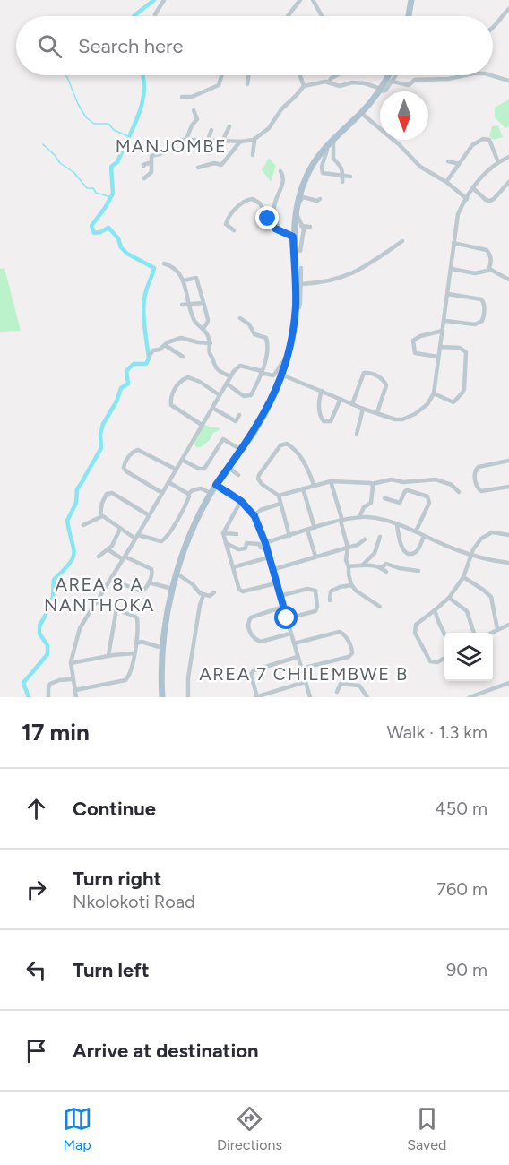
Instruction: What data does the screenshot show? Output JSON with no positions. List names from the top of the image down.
{
  "districts": ["MANJOMBE", "AREA 8 A NANTHOKA", "AREA 7 CHILEMBWE B"],
  "north": "bottom",
  "page": {
    "search": "Search here",
    "heading": ["17 min", "Walk · 1.3 km"],
    "list": [
      ["Continue", "450 m"],
      ["Turn right", "Nkolokoti Road", "760 m"],
      ["Turn left", "90 m"],
      "Arrive at destination"
    ],
    "nav": ["Map", "Directions", "Saved"]
  }
}
